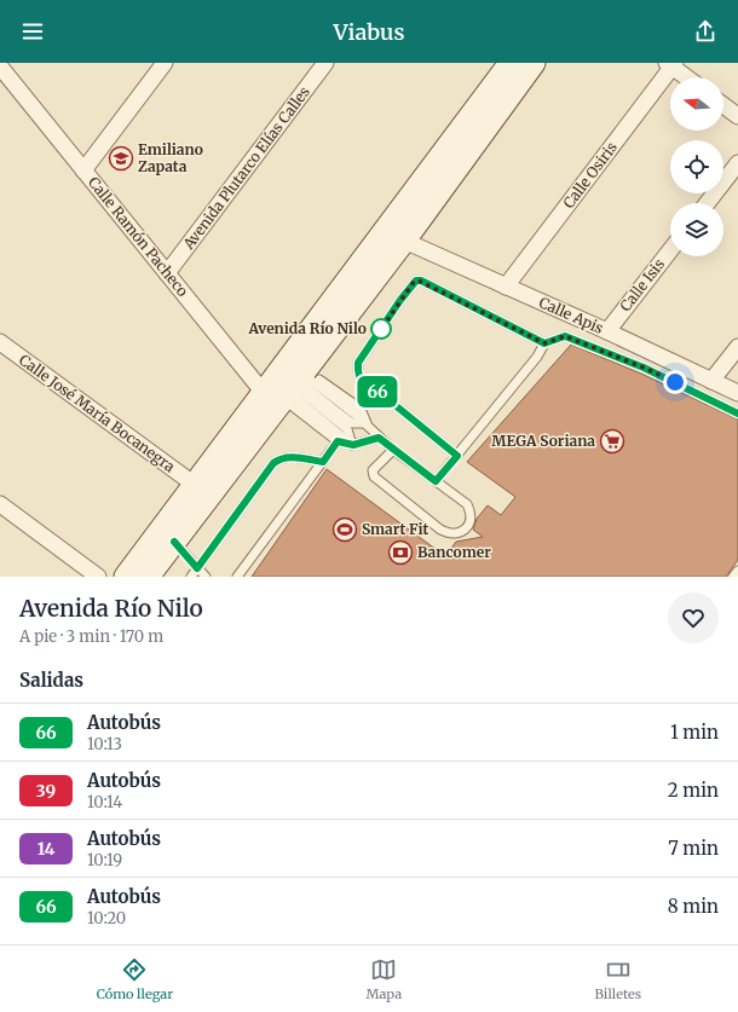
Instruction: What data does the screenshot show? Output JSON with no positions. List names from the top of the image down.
{
  "streets": {
    "street": [
      "Avenida Plutarco Elías Calles",
      "Calle Osiris",
      "Calle Ramón Pacheco",
      "Calle Isis",
      "Calle Apis",
      "Calle José María Bocanegra"
    ]
  },
  "crossings": [
    ["Avenida Plutarco Elías Calles", "Calle Ramón Pacheco"],
    ["Calle Osiris", "Calle Apis"],
    ["Calle Isis", "Calle Apis"]
  ],
  "places": {
    "school or university": ["Emiliano Zapata"],
    "other": ["Avenida Río Nilo"],
    "supermarket": ["MEGA Soriana"],
    "sports": ["Smart Fit"],
    "bank": ["Bancomer"]
  },
  "lines": ["bus line 66"],
  "north": "left",
  "page": {
    "header": "Viabus",
    "on_map": "66",
    "heading": [
      ["Avenida Río Nilo", "A pie · 3 min · 170 m"],
      "Salidas"
    ],
    "list": [
      {
        "mark": "66",
        "name": "Autobús",
        "note": "10:13",
        "value": "1 min"
      },
      {
        "mark": "39",
        "name": "Autobús",
        "note": "10:14",
        "value": "2 min"
      },
      {
        "mark": "14",
        "name": "Autobús",
        "note": "10:19",
        "value": "7 min"
      },
      {
        "mark": "66",
        "name": "Autobús",
        "note": "10:20",
        "value": "8 min"
      }
    ],
    "tabs": ["Cómo llegar", "Mapa", "Billetes"]
  }
}
